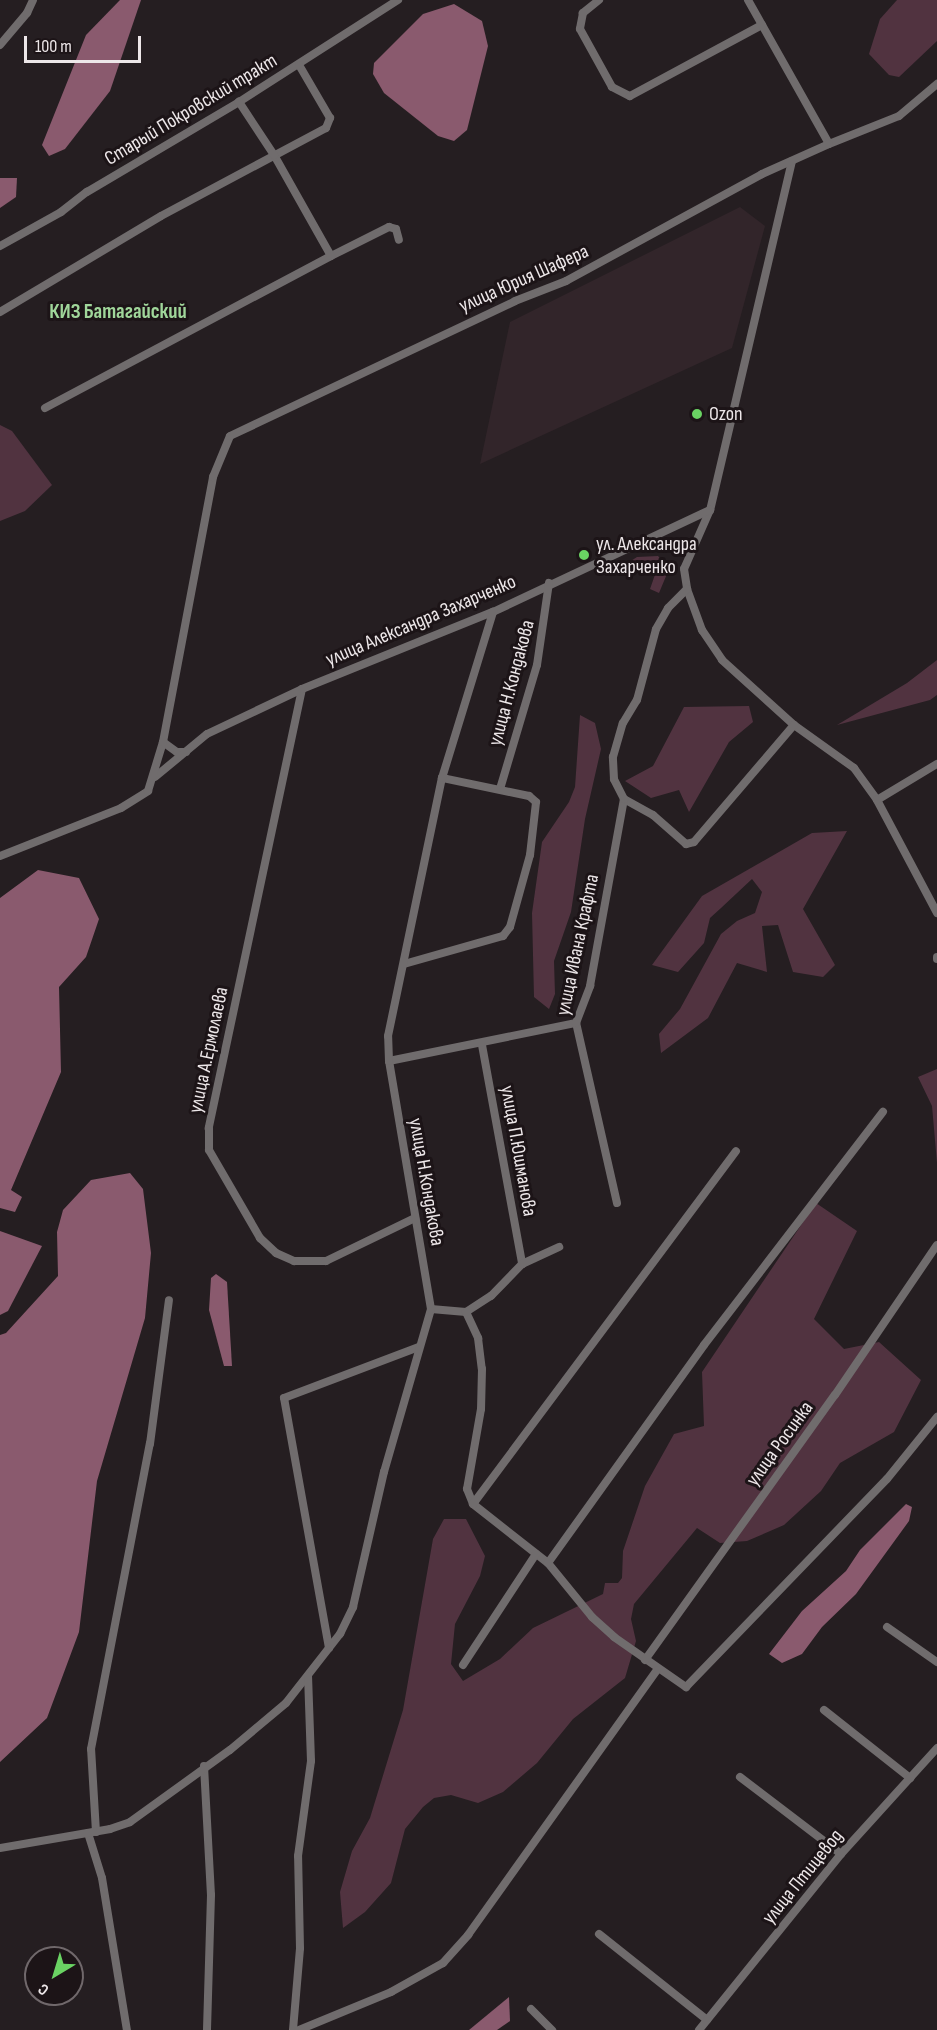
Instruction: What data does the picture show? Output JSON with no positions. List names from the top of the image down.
{
  "streets": {
    "street": [
      "Старый Покровский тракт",
      "улица Юрия Шафера",
      "улица Александра Захарченко",
      "улица Н.Кондакова",
      "улица Ивана Крафта",
      "улица А.Ермолаева",
      "улица П.Юшманова",
      "улица Росинка",
      "улица Птицевод"
    ]
  },
  "crossings": [
    ["улица Александра Захарченко", "улица Н.Кондакова"],
    ["улица Александра Захарченко", "улица А.Ермолаева"],
    ["улица Н.Кондакова", "улица А.Ермолаева"]
  ],
  "districts": ["КИЗ Батагайский"],
  "places": ["Ozon", "ул. Александра Захарченко"],
  "scale_bar": "100 m",
  "north": "bottom left"
}
